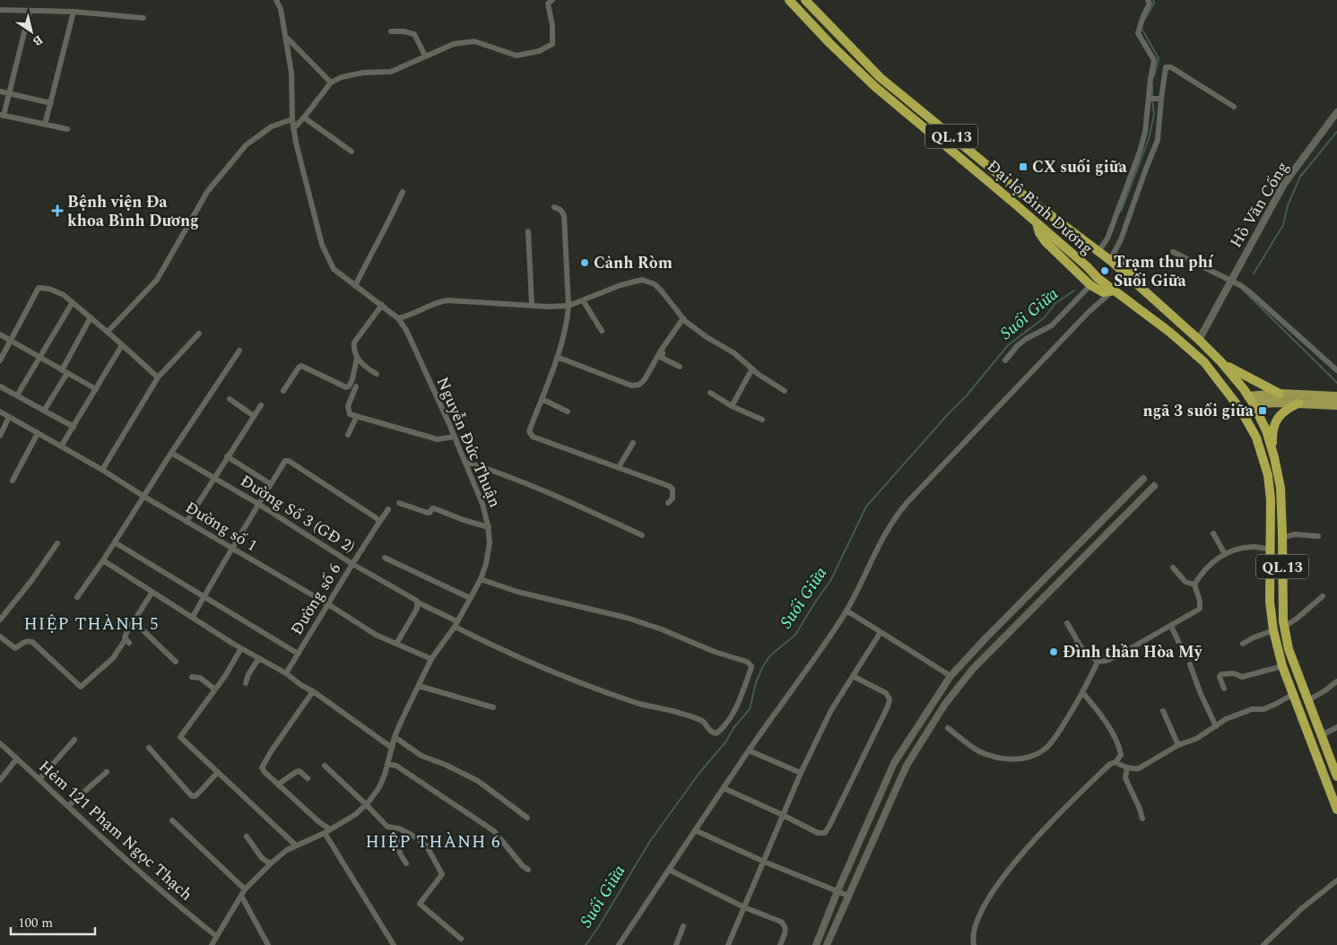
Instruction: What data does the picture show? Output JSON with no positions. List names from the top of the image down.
{
  "streets": {
    "highway": ["QL.13", "Đại lộ Bình Dương"],
    "street": [
      "Hồ Văn Cống",
      "Nguyễn Đức Thuận",
      "Đường Số 3 (GĐ 2)",
      "Đường số 1",
      "Đường số 6",
      "Hẻm 121 Phạm Ngọc Thạch"
    ]
  },
  "crossings": [
    ["Hồ Văn Cống", "Đại lộ Bình Dương"],
    ["Nguyễn Đức Thuận", "Đường Số 3 (GĐ 2)"],
    ["Nguyễn Đức Thuận", "Đường số 1"],
    ["Nguyễn Đức Thuận", "Hẻm 121 Phạm Ngọc Thạch"],
    ["Đường Số 3 (GĐ 2)", "Đường số 6"],
    ["Đường số 1", "Đường số 6"]
  ],
  "districts": ["HIỆP THÀNH 5", "HIỆP THÀNH 6"],
  "water": ["Suối Giữa"],
  "places": {
    "transit": ["CX suối giữa", "ngã 3 suối giữa"],
    "health": ["Bệnh viện Đa khoa Bình Dương"],
    "other": ["Cảnh Ròm", "Trạm thu phí Suối Giữa", "Đình thần Hòa Mỹ"]
  },
  "scale_bar": "100 m",
  "north": "bottom right"
}
